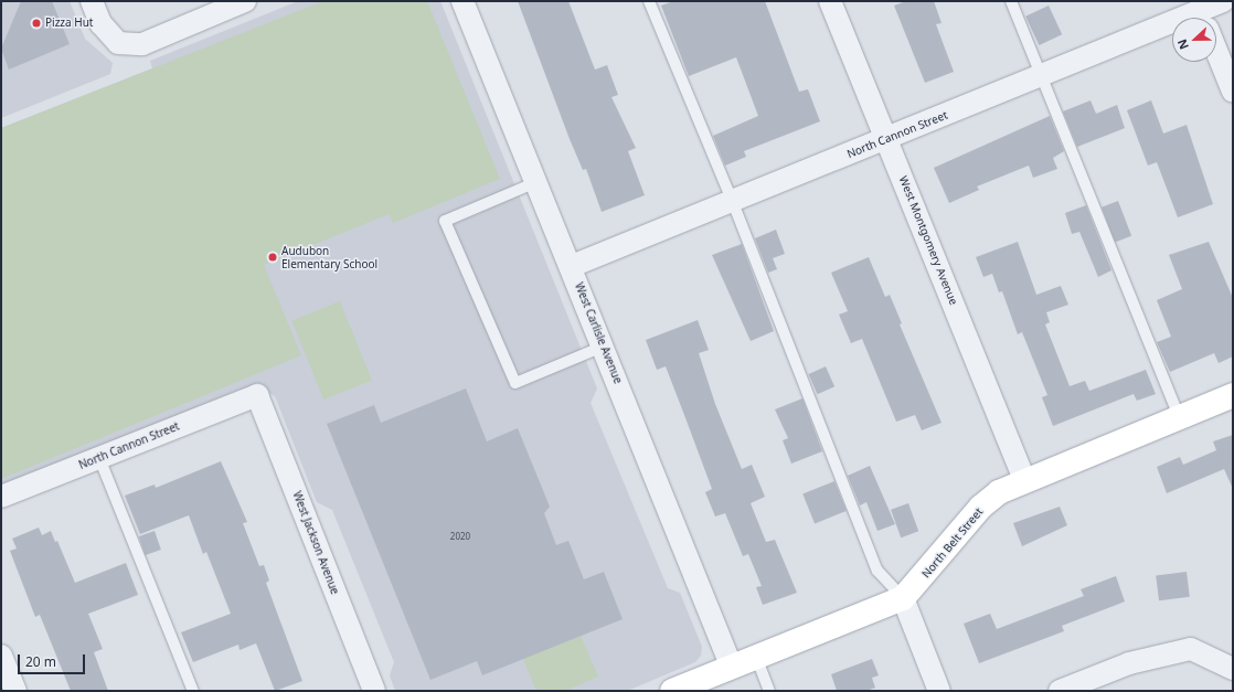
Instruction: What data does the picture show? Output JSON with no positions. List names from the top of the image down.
{
  "streets": {
    "street": [
      "North Cannon Street",
      "West Montgomery Avenue",
      "West Carlisle Avenue",
      "West Jackson Avenue",
      "North Belt Street"
    ]
  },
  "crossings": [
    ["North Cannon Street", "West Montgomery Avenue"],
    ["North Cannon Street", "West Carlisle Avenue"],
    ["North Cannon Street", "West Jackson Avenue"],
    ["West Montgomery Avenue", "North Belt Street"],
    ["West Carlisle Avenue", "North Belt Street"]
  ],
  "places": ["Pizza Hut", "Audubon Elementary School"],
  "house_numbers": ["2020"],
  "scale_bar": "20 m",
  "north": "left"
}
